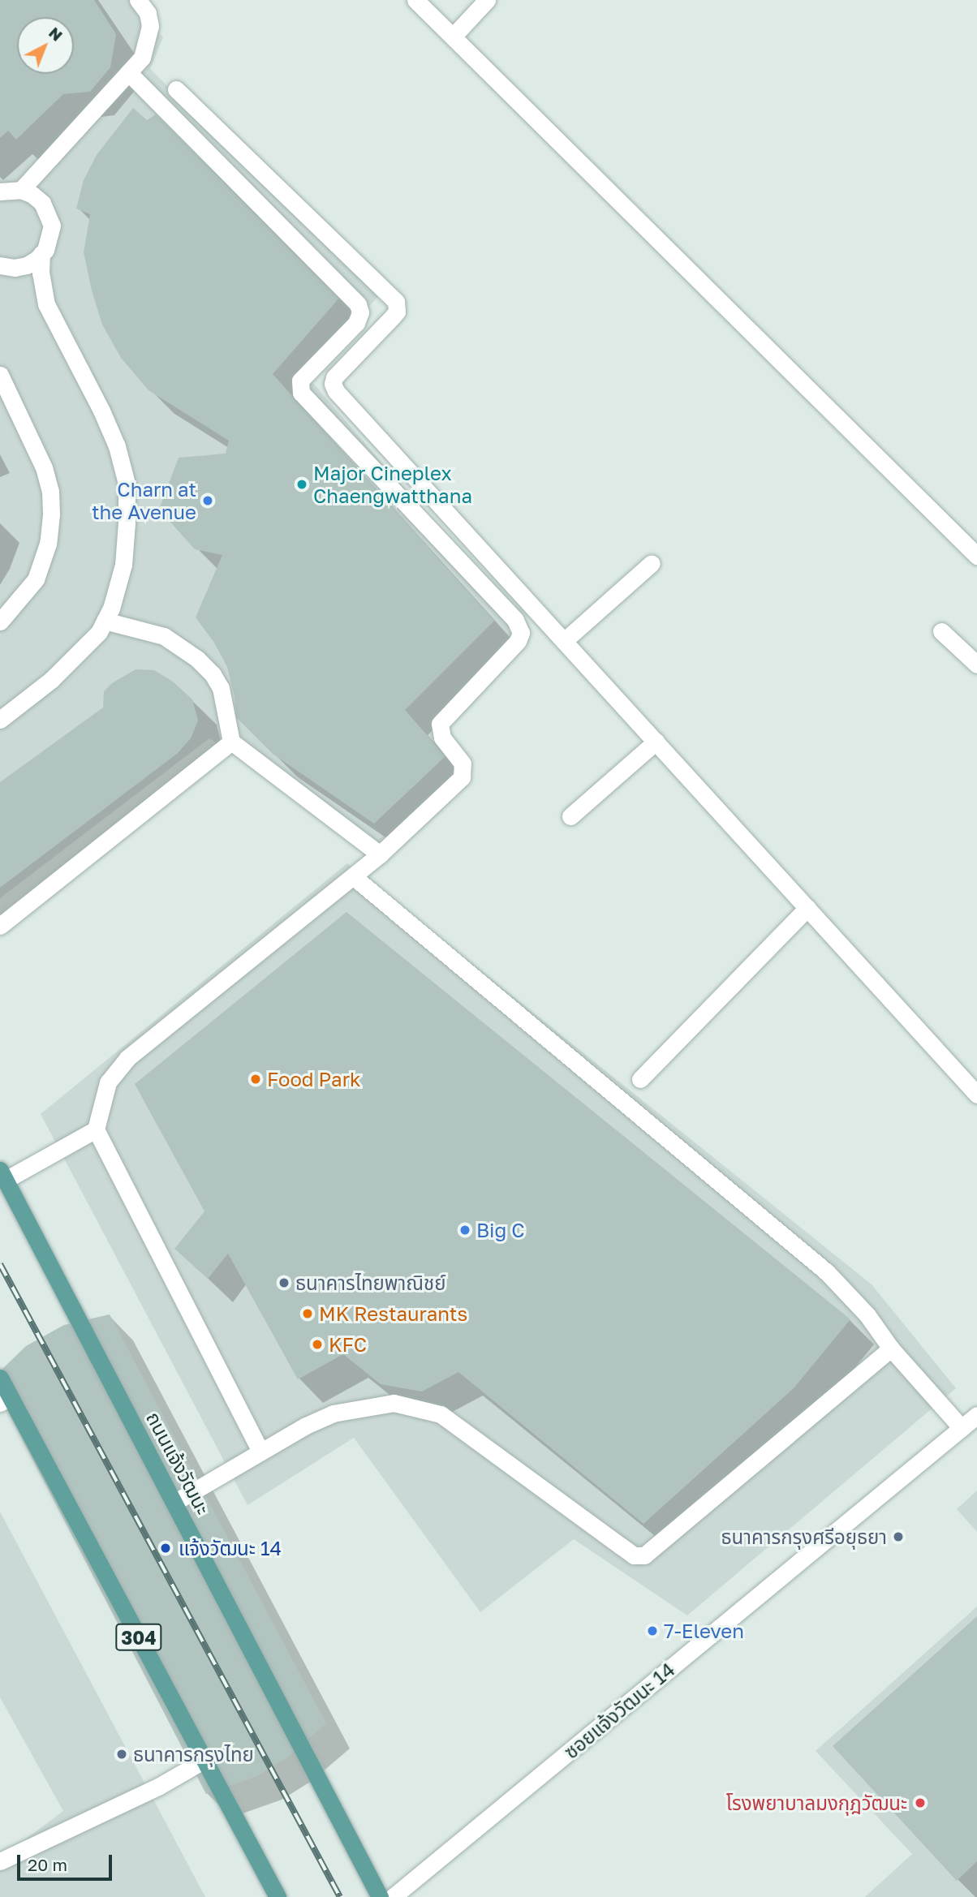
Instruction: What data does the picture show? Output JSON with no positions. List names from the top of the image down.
{
  "streets": {
    "main road": ["ถนนแจ้งวัฒนะ", "304"],
    "street": ["ซอยแจ้งวัฒนะ 14"]
  },
  "places": [
    "Major Cineplex Chaengwatthana",
    "Charn at the Avenue",
    "Food Park",
    "Big C",
    "ธนาคารไทยพาณิชย์",
    "MK Restaurants",
    "KFC",
    "ธนาคารกรุงศรีอยุธยา",
    "แจ้งวัฒนะ 14",
    "7-Eleven",
    "ธนาคารกรุงไทย",
    "โรงพยาบาลมงกุฎวัฒนะ"
  ],
  "scale_bar": "20 m",
  "north": "top right"
}
